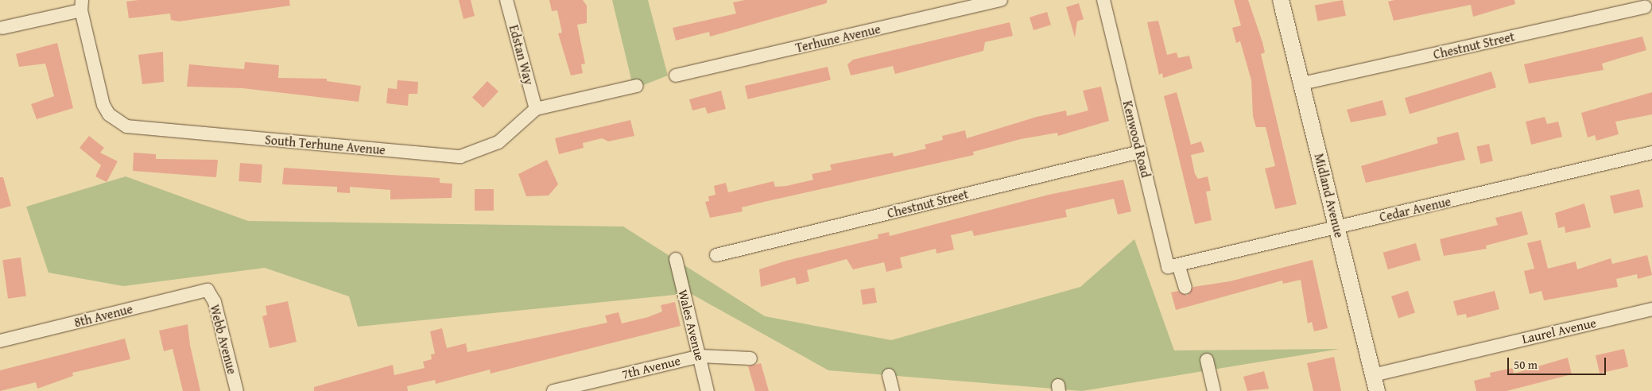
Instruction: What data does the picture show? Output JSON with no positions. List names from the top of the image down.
{
  "streets": {
    "street": [
      "Terhune Avenue",
      "Chestnut Street",
      "Edstan Way",
      "Kenwood Road",
      "South Terhune Avenue",
      "Midland Avenue",
      "Cedar Avenue",
      "8th Avenue",
      "Wales Avenue",
      "Laurel Avenue",
      "Webb Avenue",
      "7th Avenue"
    ]
  },
  "crossings": [
    ["Chestnut Street", "Kenwood Road"],
    ["Chestnut Street", "Midland Avenue"],
    ["Edstan Way", "South Terhune Avenue"],
    ["Kenwood Road", "Cedar Avenue"],
    ["Midland Avenue", "Cedar Avenue"],
    ["Midland Avenue", "Laurel Avenue"],
    ["8th Avenue", "Webb Avenue"],
    ["Wales Avenue", "7th Avenue"]
  ],
  "scale_bar": "50 m"
}
